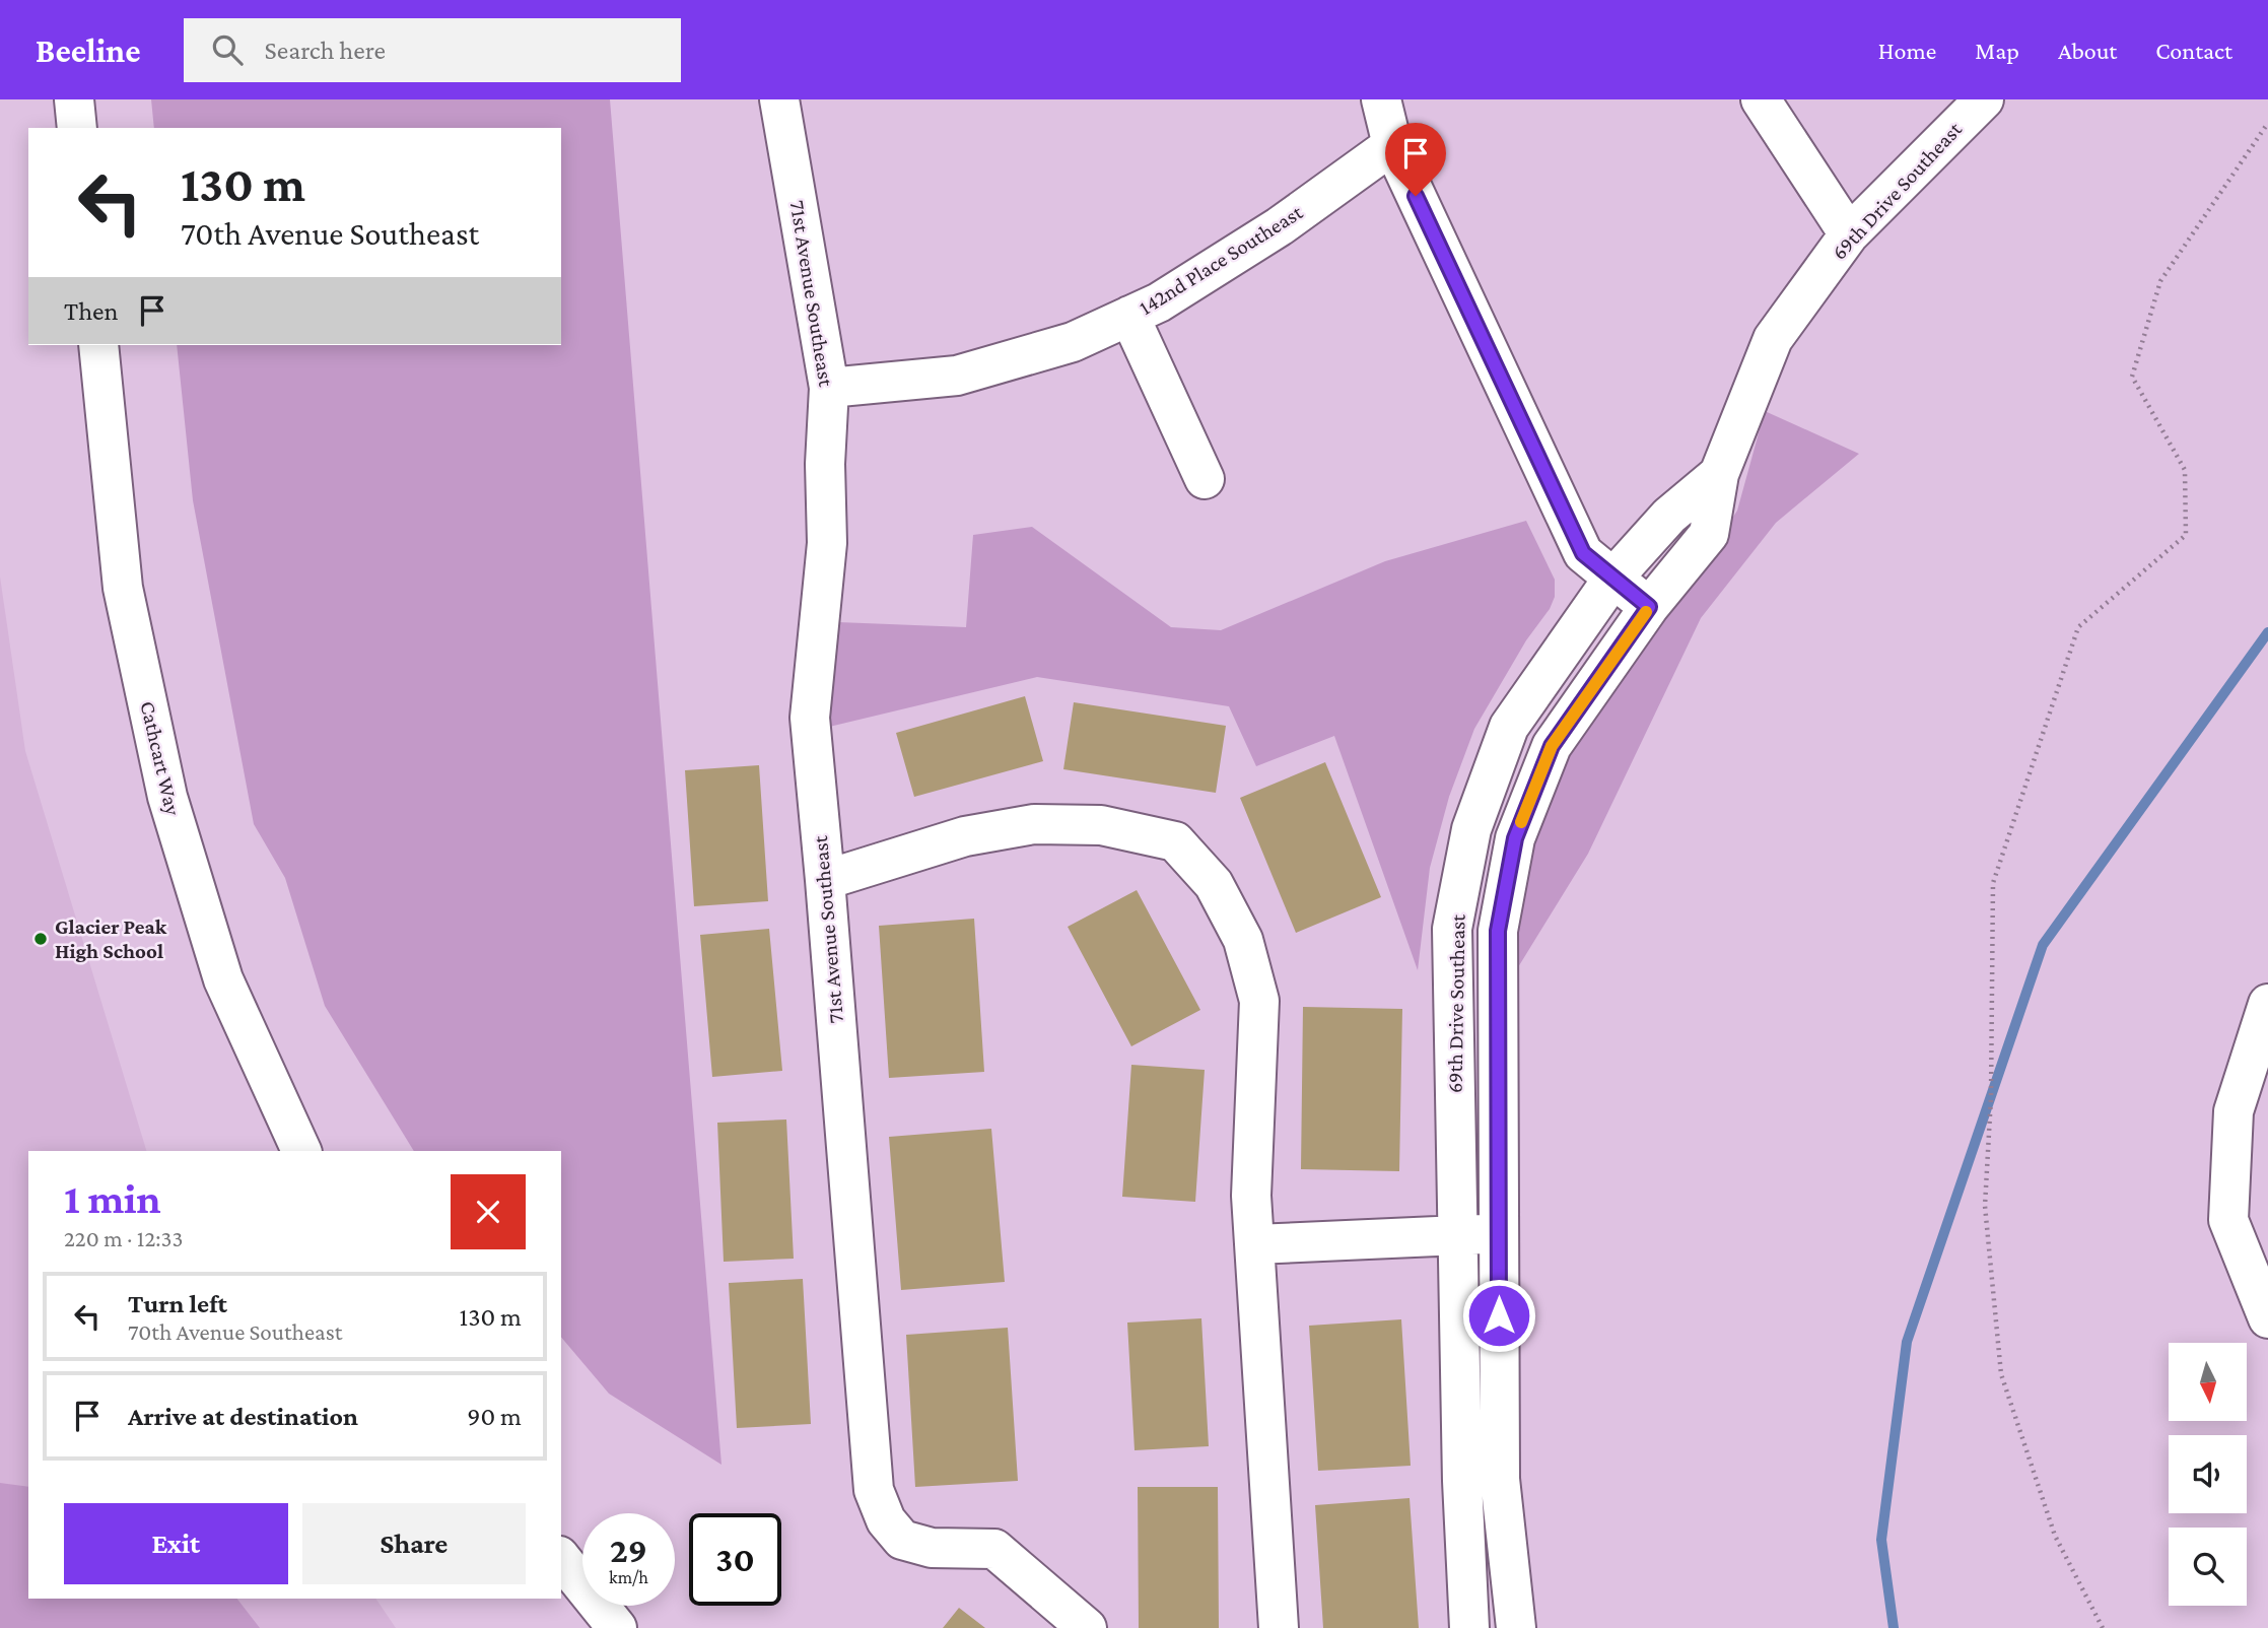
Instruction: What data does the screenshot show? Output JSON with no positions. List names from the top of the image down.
{
  "streets": {
    "street": [
      "69th Drive Southeast",
      "142nd Place Southeast",
      "71st Avenue Southeast",
      "Cathcart Way"
    ]
  },
  "crossings": [
    ["142nd Place Southeast", "71st Avenue Southeast"]
  ],
  "places": ["Glacier Peak High School"],
  "north": "bottom",
  "page": {
    "header": "Beeline",
    "search": "Search here",
    "nav": [
      "Home",
      "Map",
      "About",
      "Contact"
    ],
    "turn": ["130 m", "70th Avenue Southeast"],
    "then": "Then",
    "heading": ["1 min", "220 m · 12:33"],
    "list": [
      {
        "name": "Turn left",
        "note": "70th Avenue Southeast",
        "value": "130 m"
      },
      {
        "name": "Arrive at destination",
        "value": "90 m"
      }
    ],
    "buttons": ["Exit", "Share"],
    "speed": "29 km/h",
    "limit": "30"
  }
}
